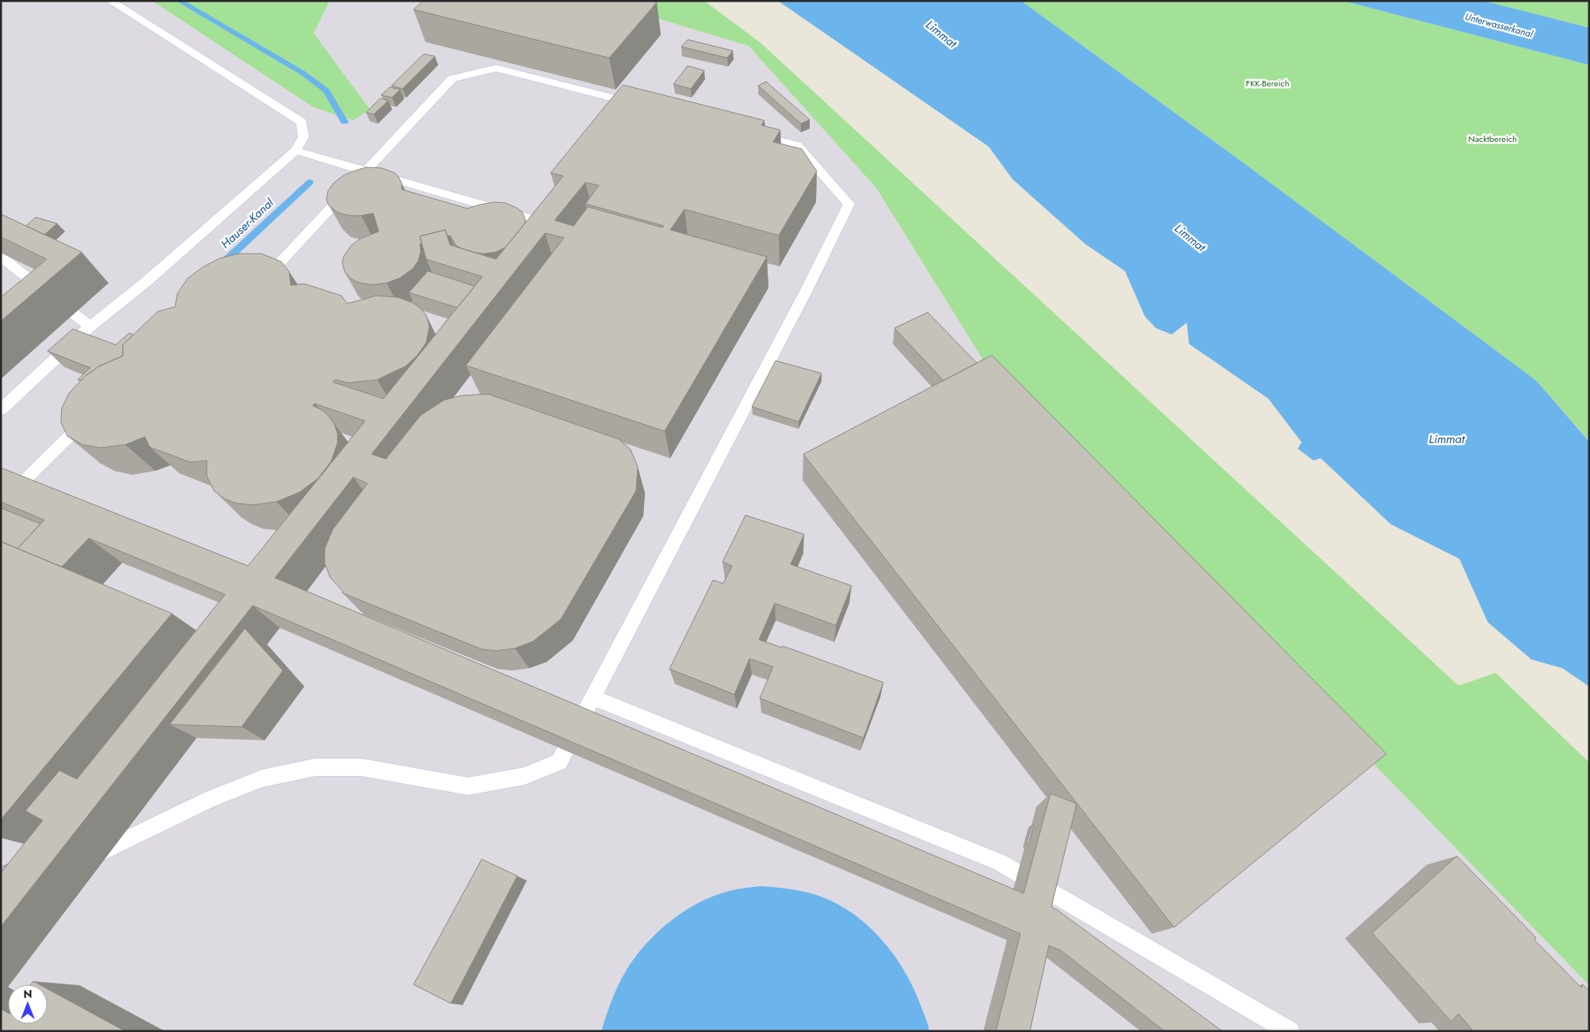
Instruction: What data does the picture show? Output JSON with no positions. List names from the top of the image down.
{
  "water": ["Unterwasserkanal", "Limmat", "Hauser-Kanal"],
  "parks": ["FKK-Bereich", "Nacktbereich"],
  "north": "top"
}
